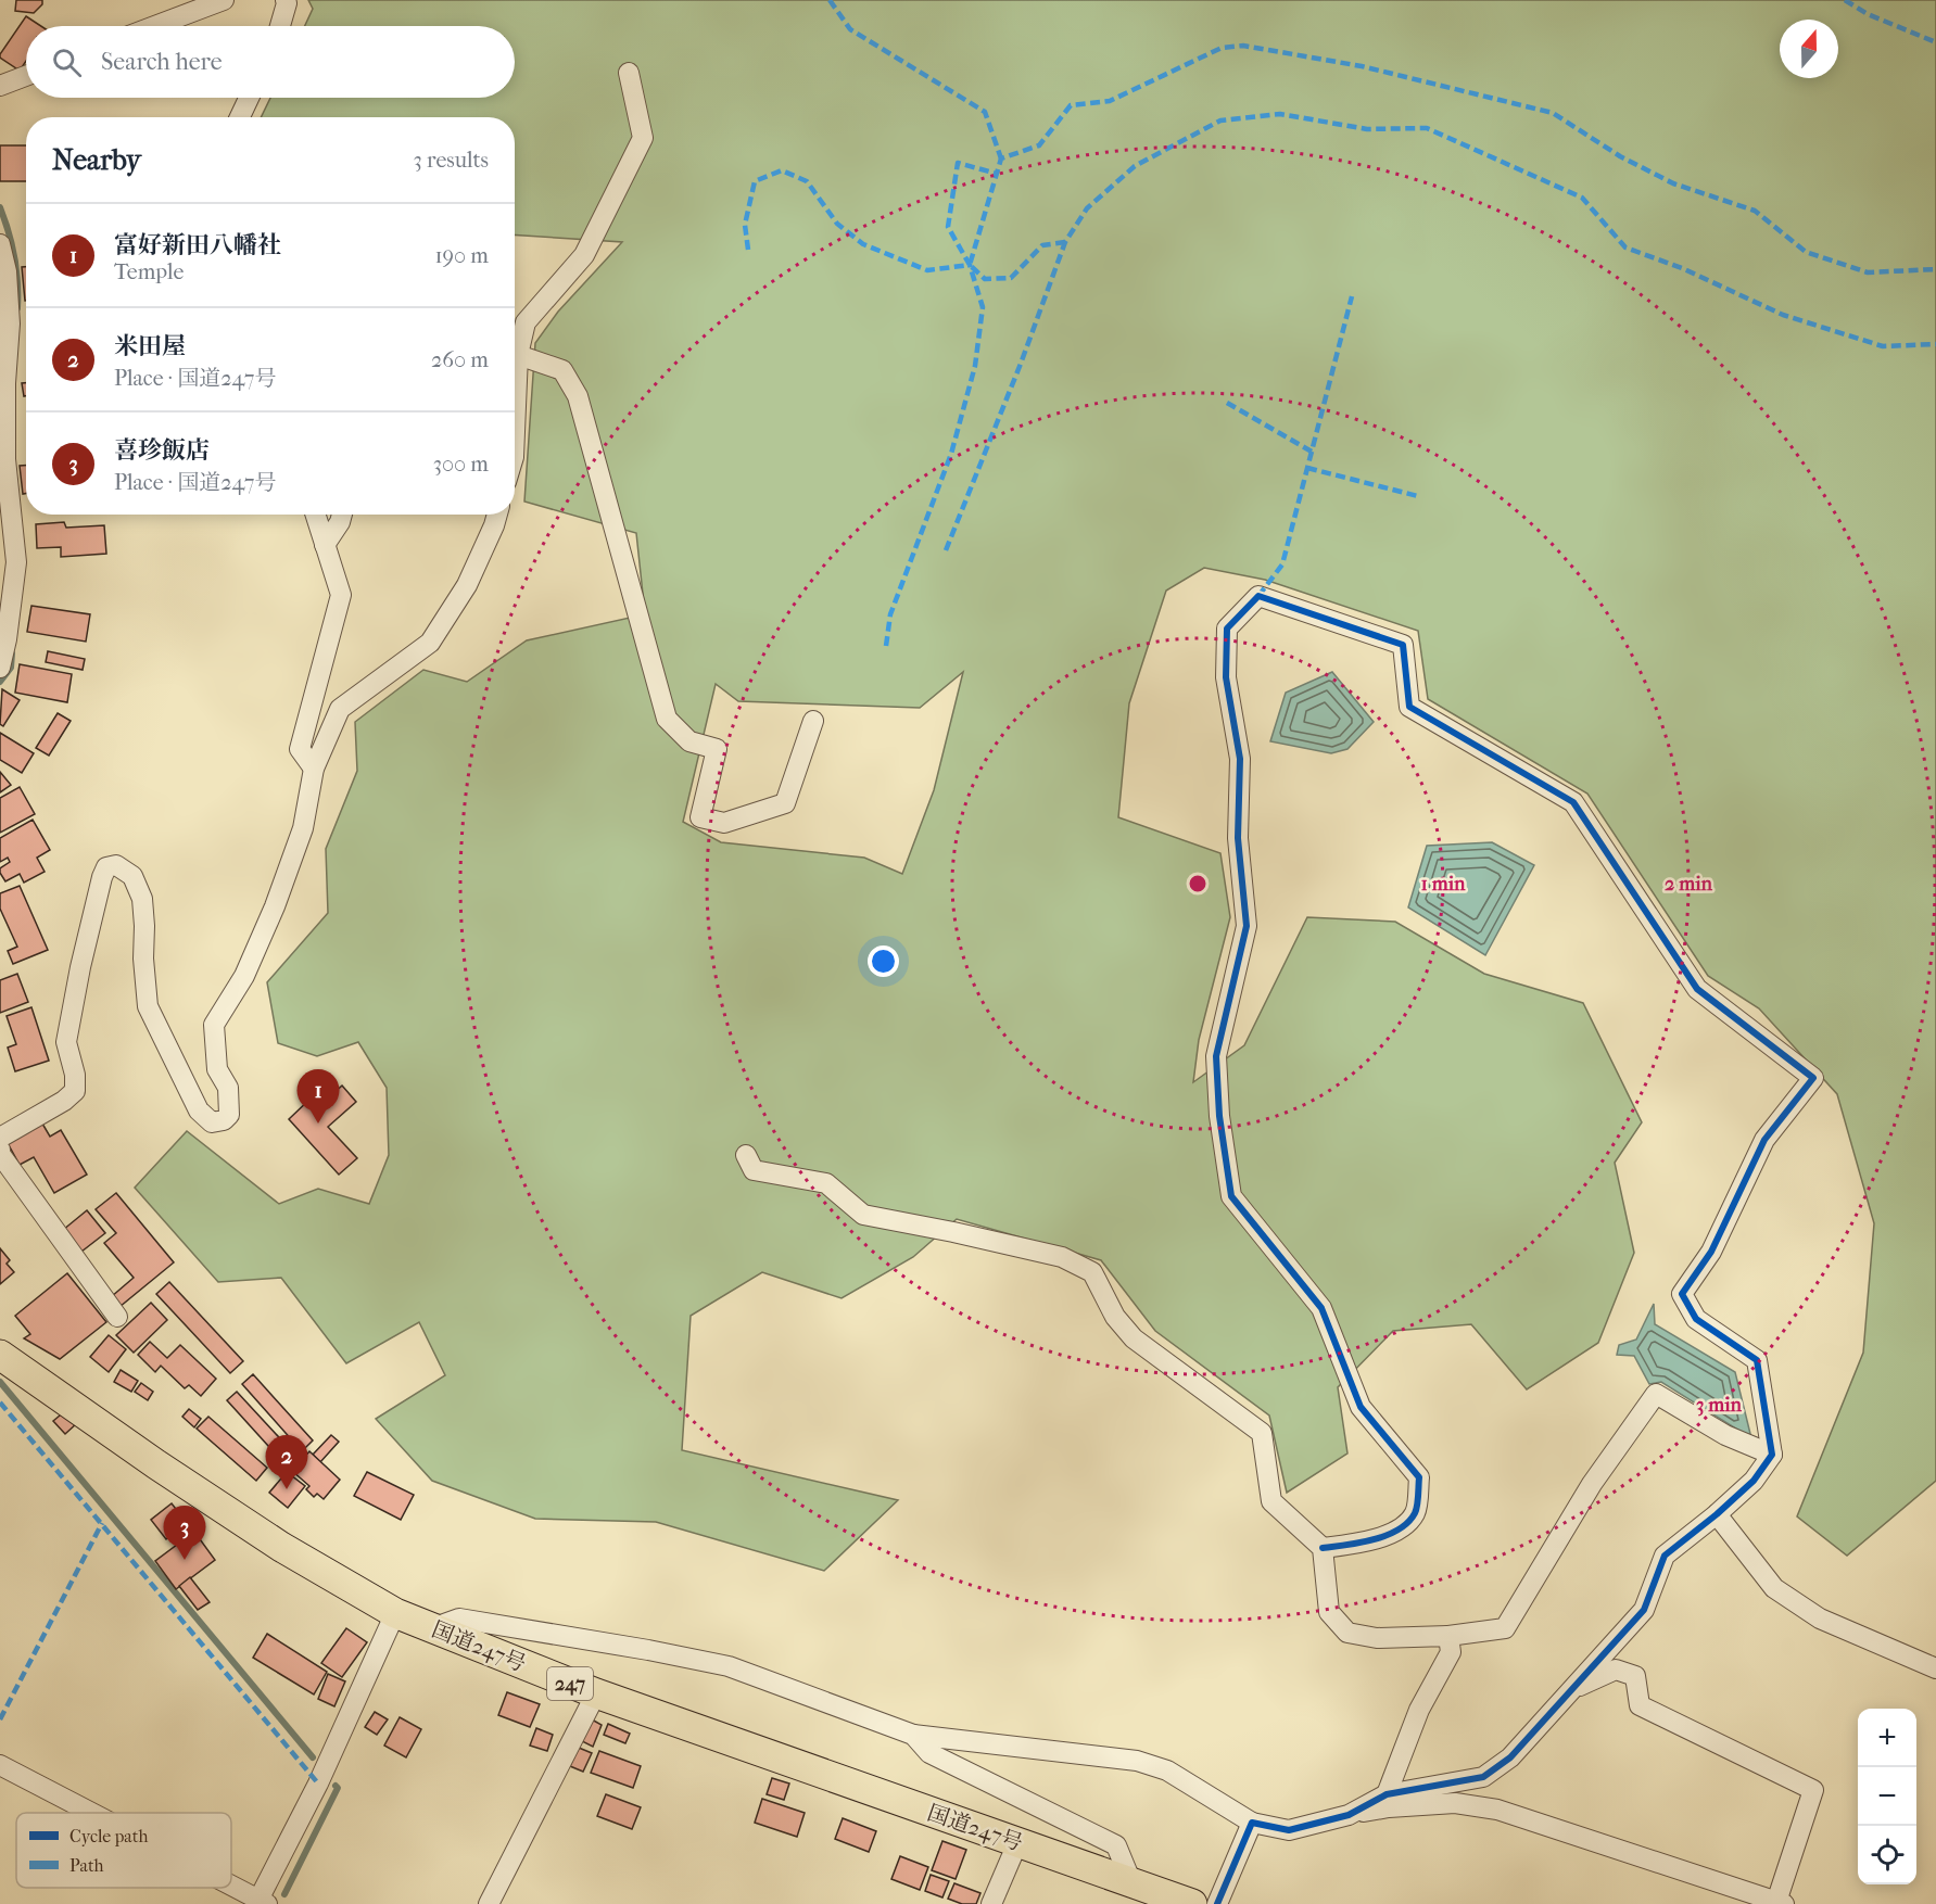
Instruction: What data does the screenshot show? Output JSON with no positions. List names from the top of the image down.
{
  "streets": {
    "highway": ["国道247号", "247"]
  },
  "legend": ["Cycle path", "Path"],
  "north": "top",
  "page": {
    "search": "Search here",
    "heading": ["Nearby", "3 results"],
    "list": [
      {
        "mark": "1",
        "name": "富好新田八幡社",
        "note": "Temple",
        "value": "190 m"
      },
      {
        "mark": "2",
        "name": "米田屋",
        "note": "Place · 国道247号",
        "value": "260 m"
      },
      {
        "mark": "3",
        "name": "喜珍飯店",
        "note": "Place · 国道247号",
        "value": "300 m"
      }
    ],
    "pins": ["1", "2", "3"],
    "map_buttons": ["+", "−"]
  },
  "rings": ["1 min", "2 min", "3 min"]
}
